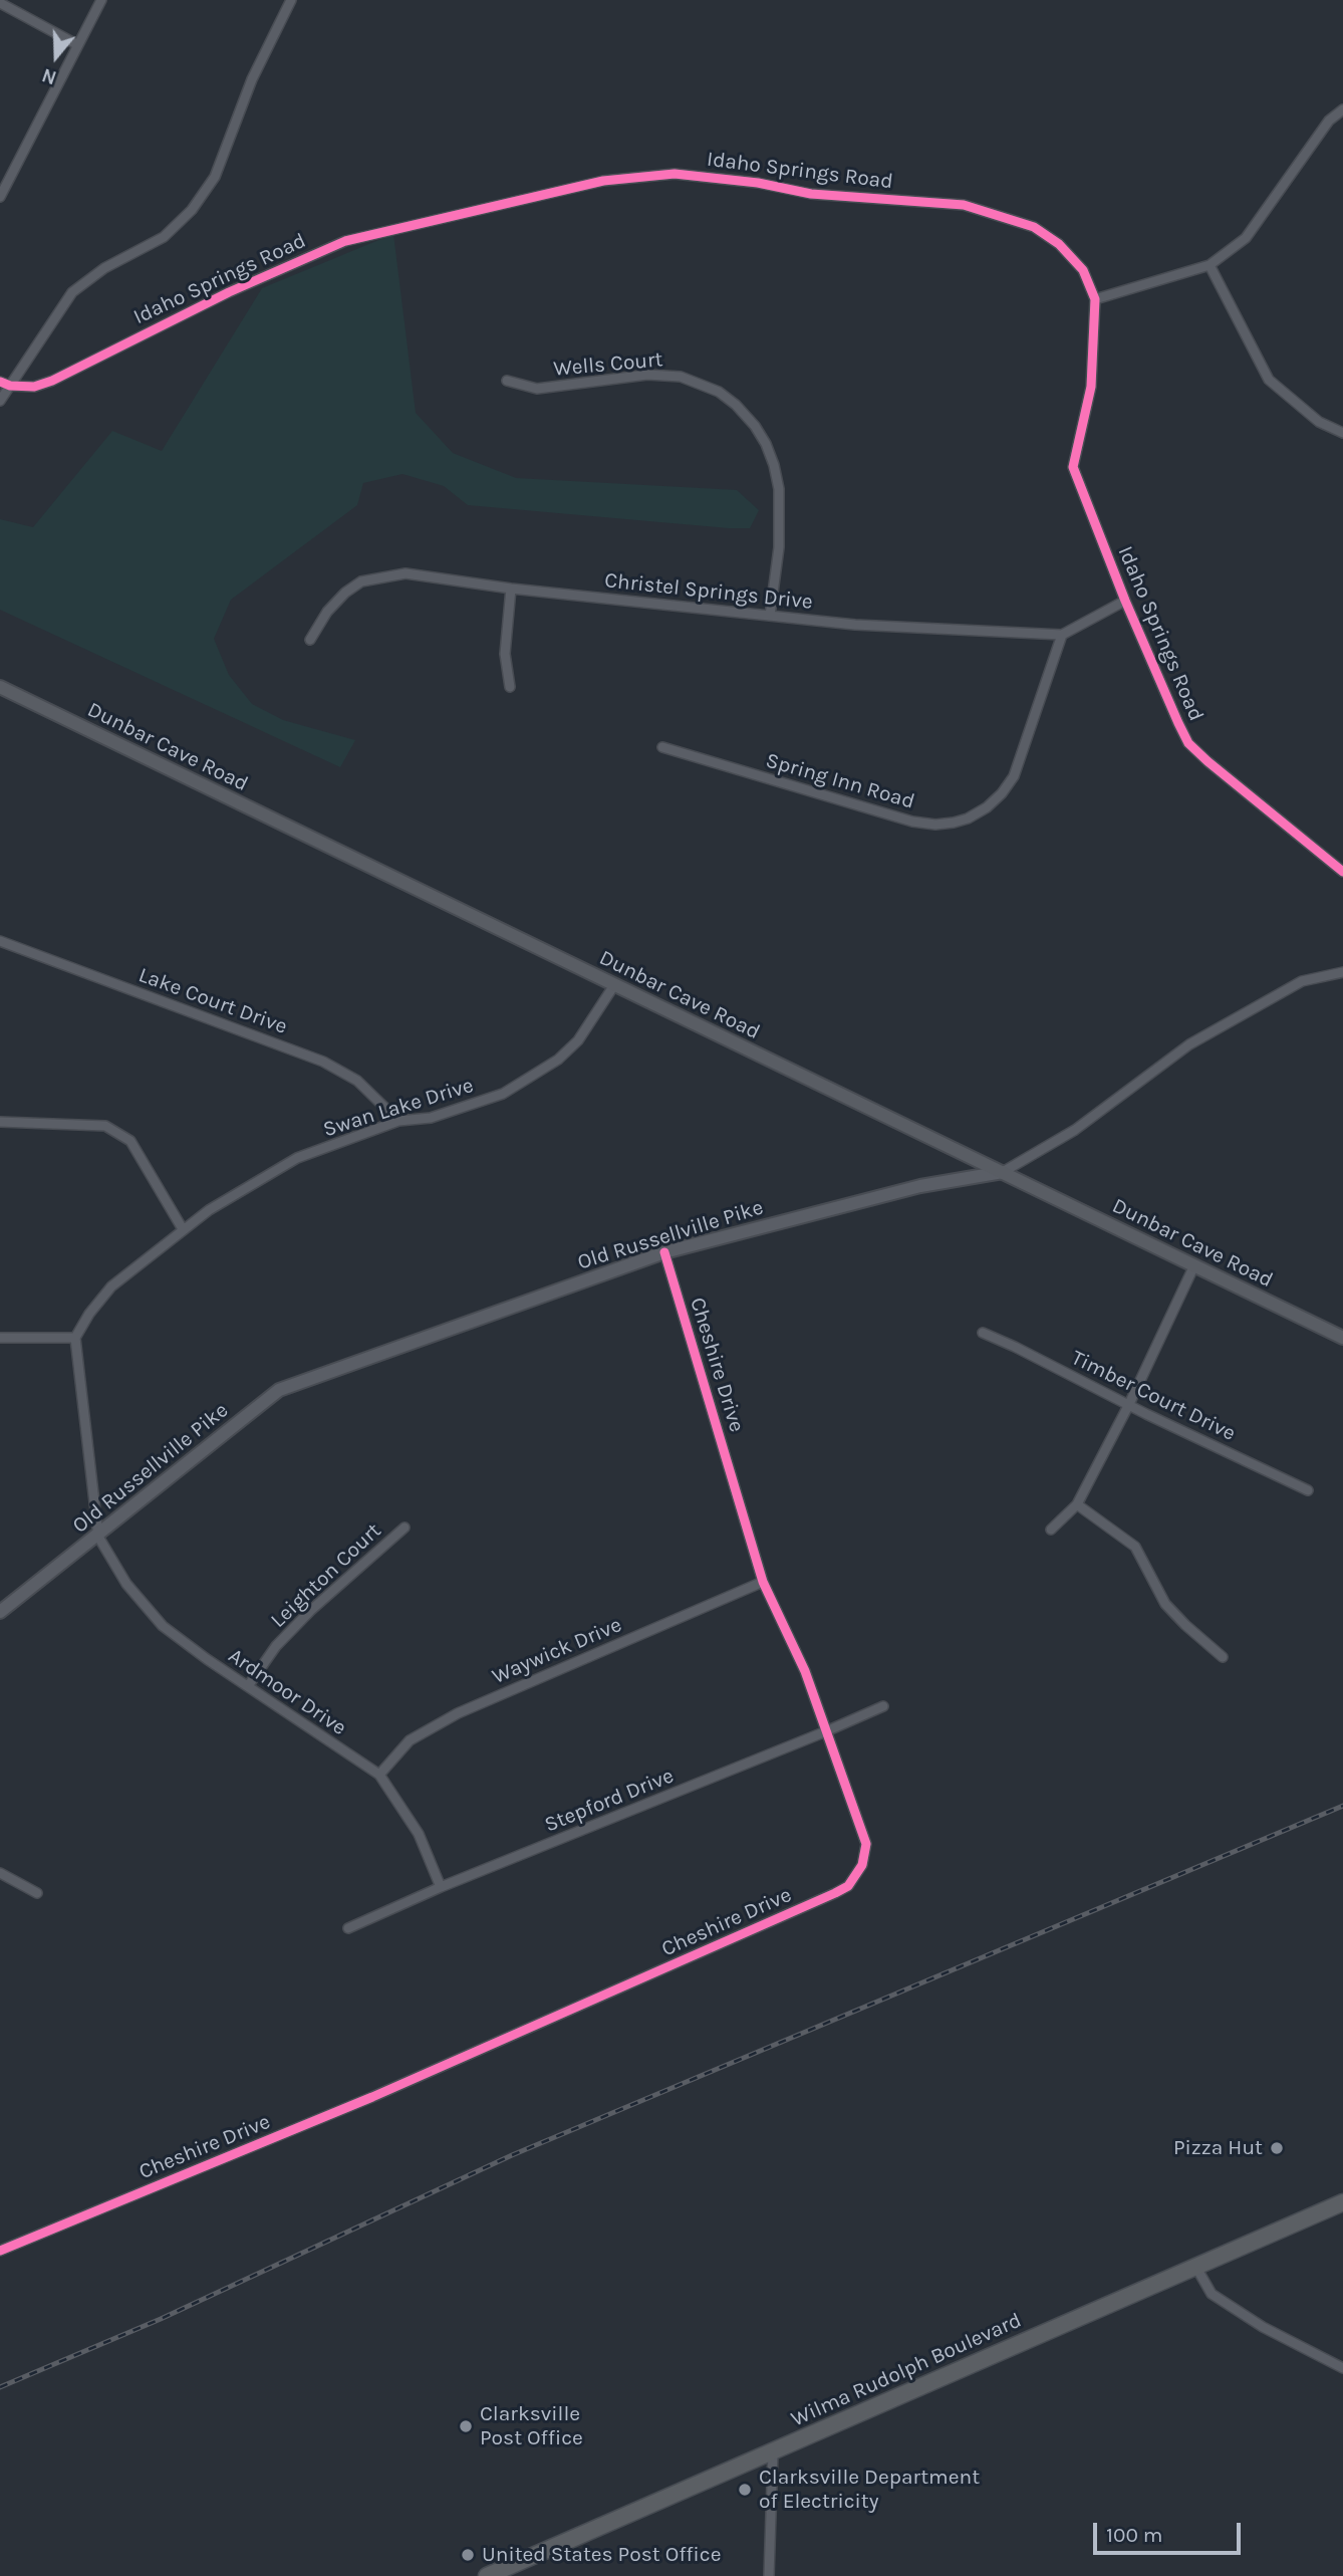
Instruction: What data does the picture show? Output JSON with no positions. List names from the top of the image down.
{
  "streets": {
    "highway": ["Wilma Rudolph Boulevard"],
    "main road": ["Dunbar Cave Road"],
    "street": [
      "Idaho Springs Road",
      "Wells Court",
      "Christel Springs Drive",
      "Spring Inn Road",
      "Lake Court Drive",
      "Swan Lake Drive",
      "Old Russellville Pike",
      "Cheshire Drive",
      "Timber Court Drive",
      "Leighton Court",
      "Waywick Drive",
      "Ardmoor Drive",
      "Stepford Drive"
    ]
  },
  "crossings": [
    ["Wells Court", "Christel Springs Drive"],
    ["Christel Springs Drive", "Spring Inn Road"],
    ["Dunbar Cave Road", "Swan Lake Drive"],
    ["Dunbar Cave Road", "Old Russellville Pike"],
    ["Lake Court Drive", "Swan Lake Drive"],
    ["Old Russellville Pike", "Cheshire Drive"],
    ["Old Russellville Pike", "Ardmoor Drive"],
    ["Cheshire Drive", "Waywick Drive"],
    ["Cheshire Drive", "Stepford Drive"],
    ["Leighton Court", "Ardmoor Drive"],
    ["Waywick Drive", "Ardmoor Drive"],
    ["Ardmoor Drive", "Stepford Drive"]
  ],
  "places": [
    "Pizza Hut",
    "Clarksville Post Office",
    "Clarksville Department of Electricity",
    "United States Post Office"
  ],
  "scale_bar": "100 m",
  "north": "bottom"
}
